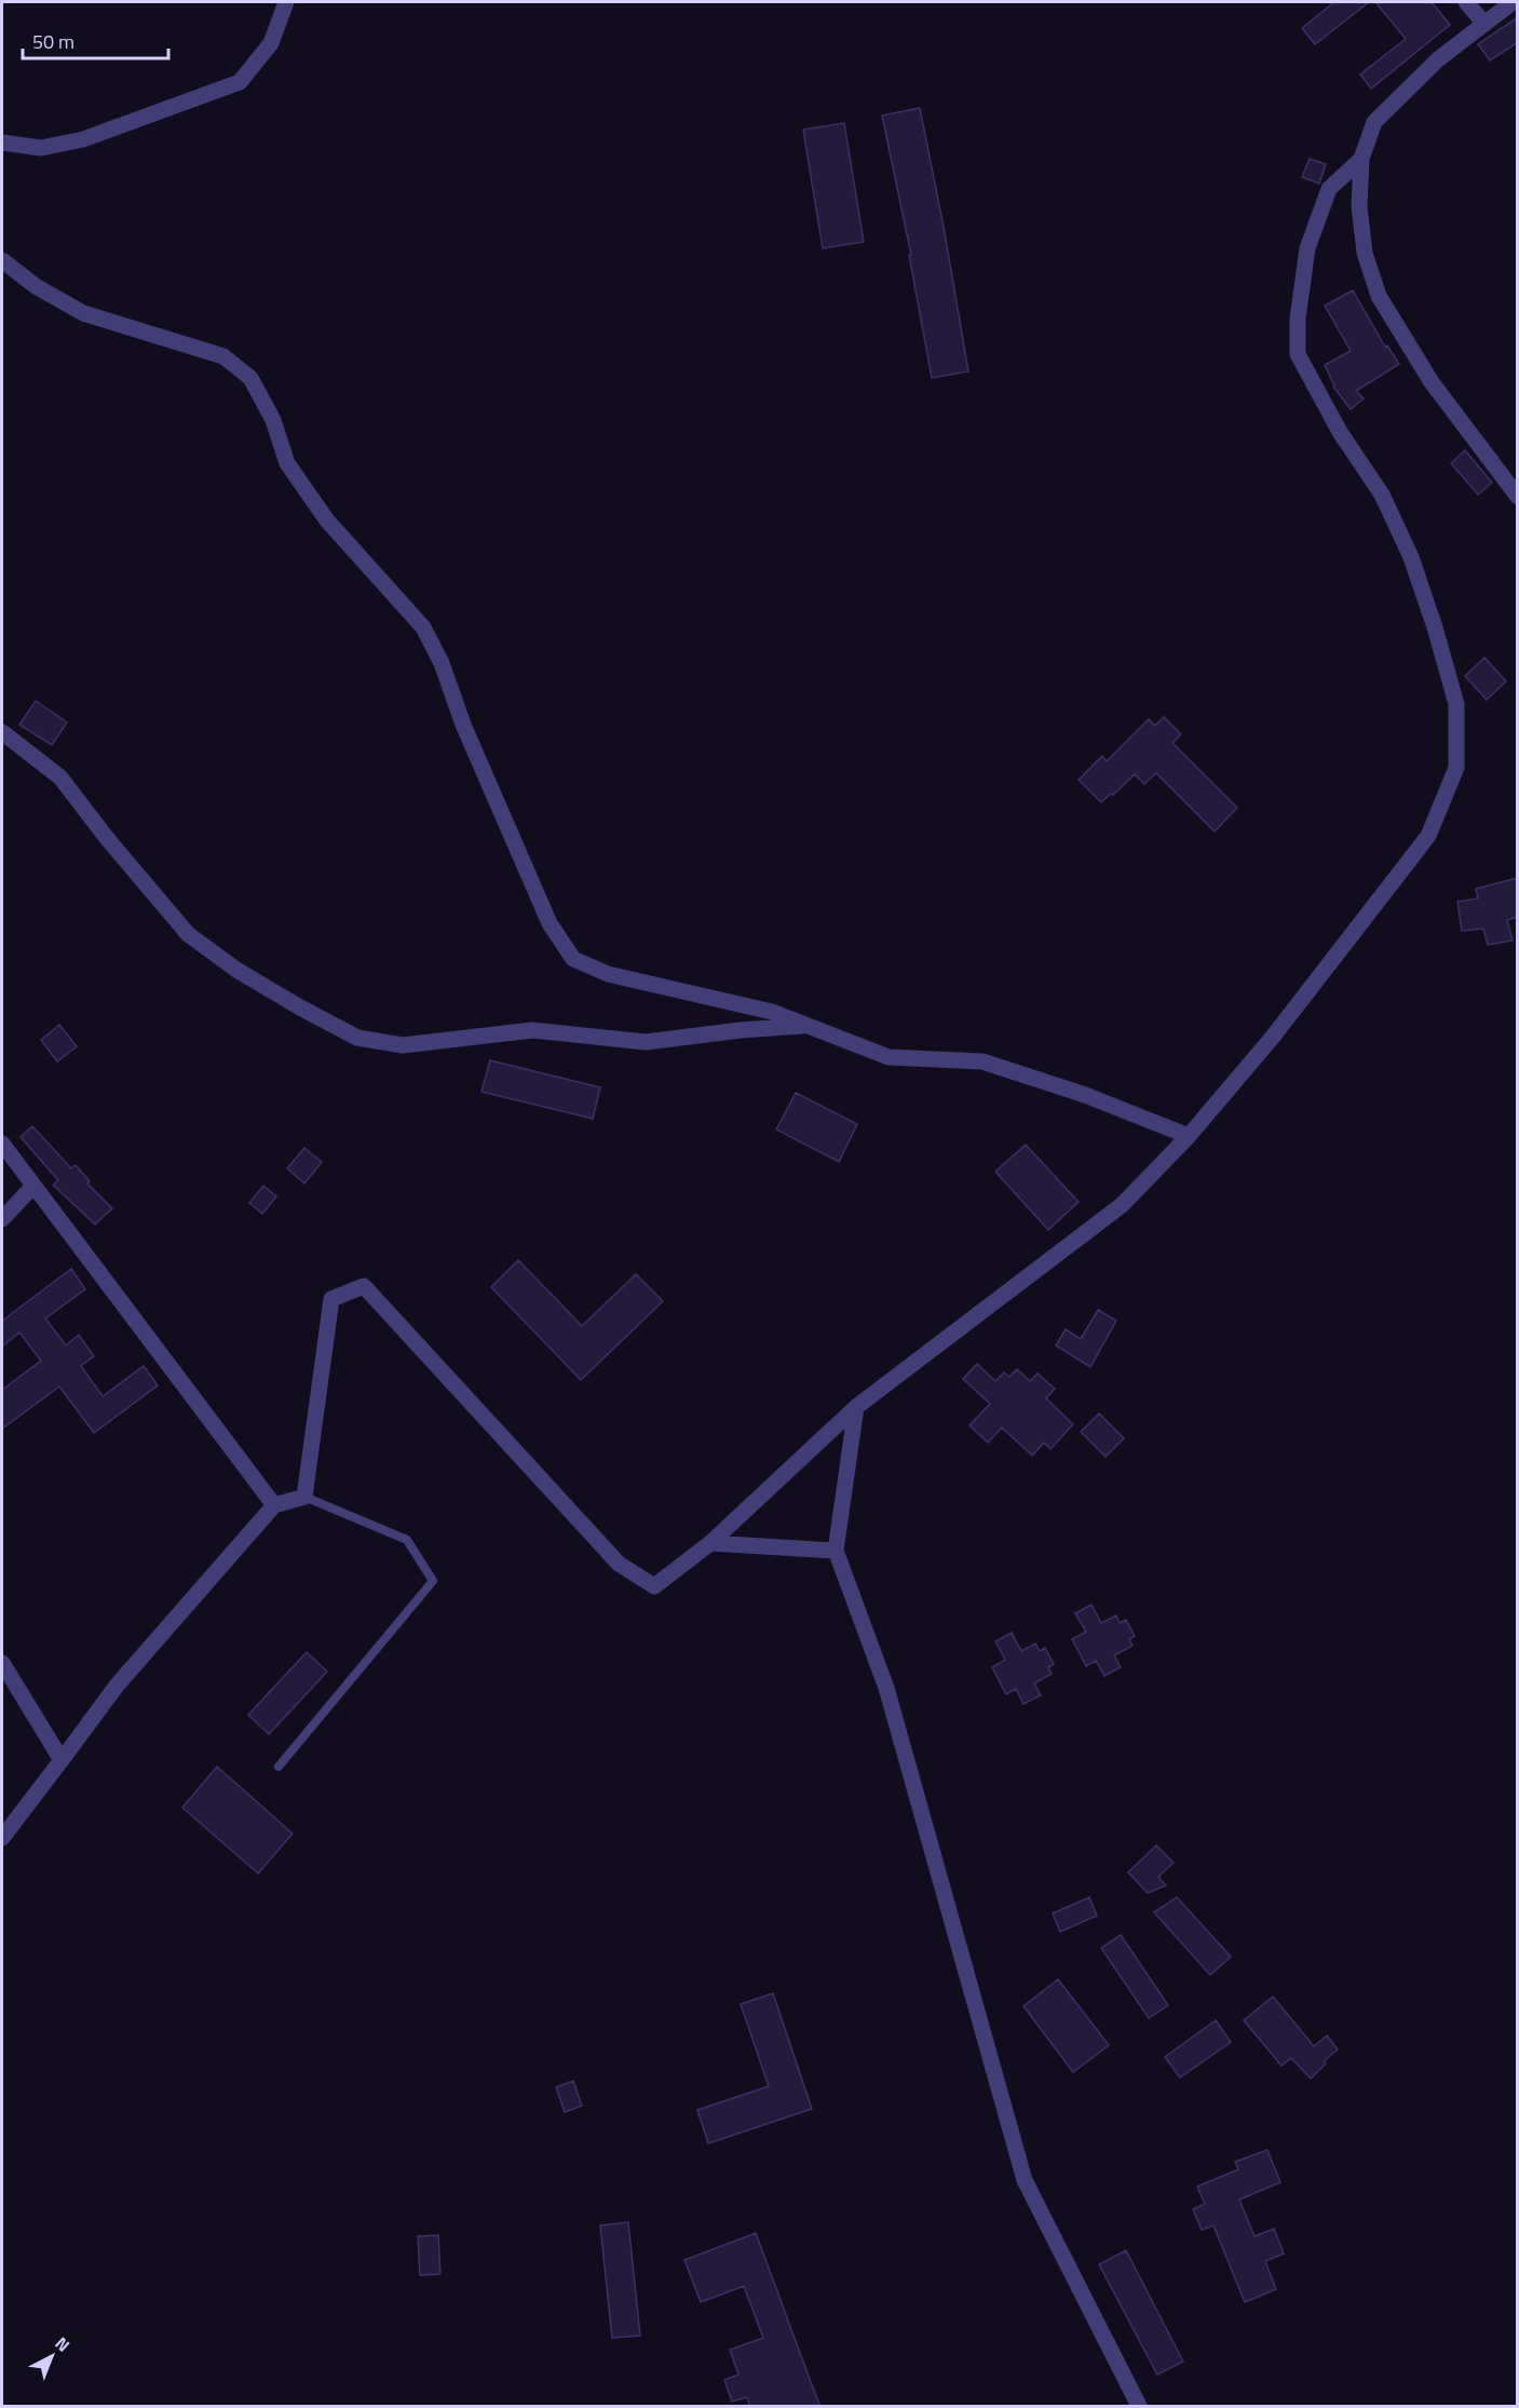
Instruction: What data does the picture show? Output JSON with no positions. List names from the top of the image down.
{
  "scale_bar": "50 m",
  "north": "top right"
}
